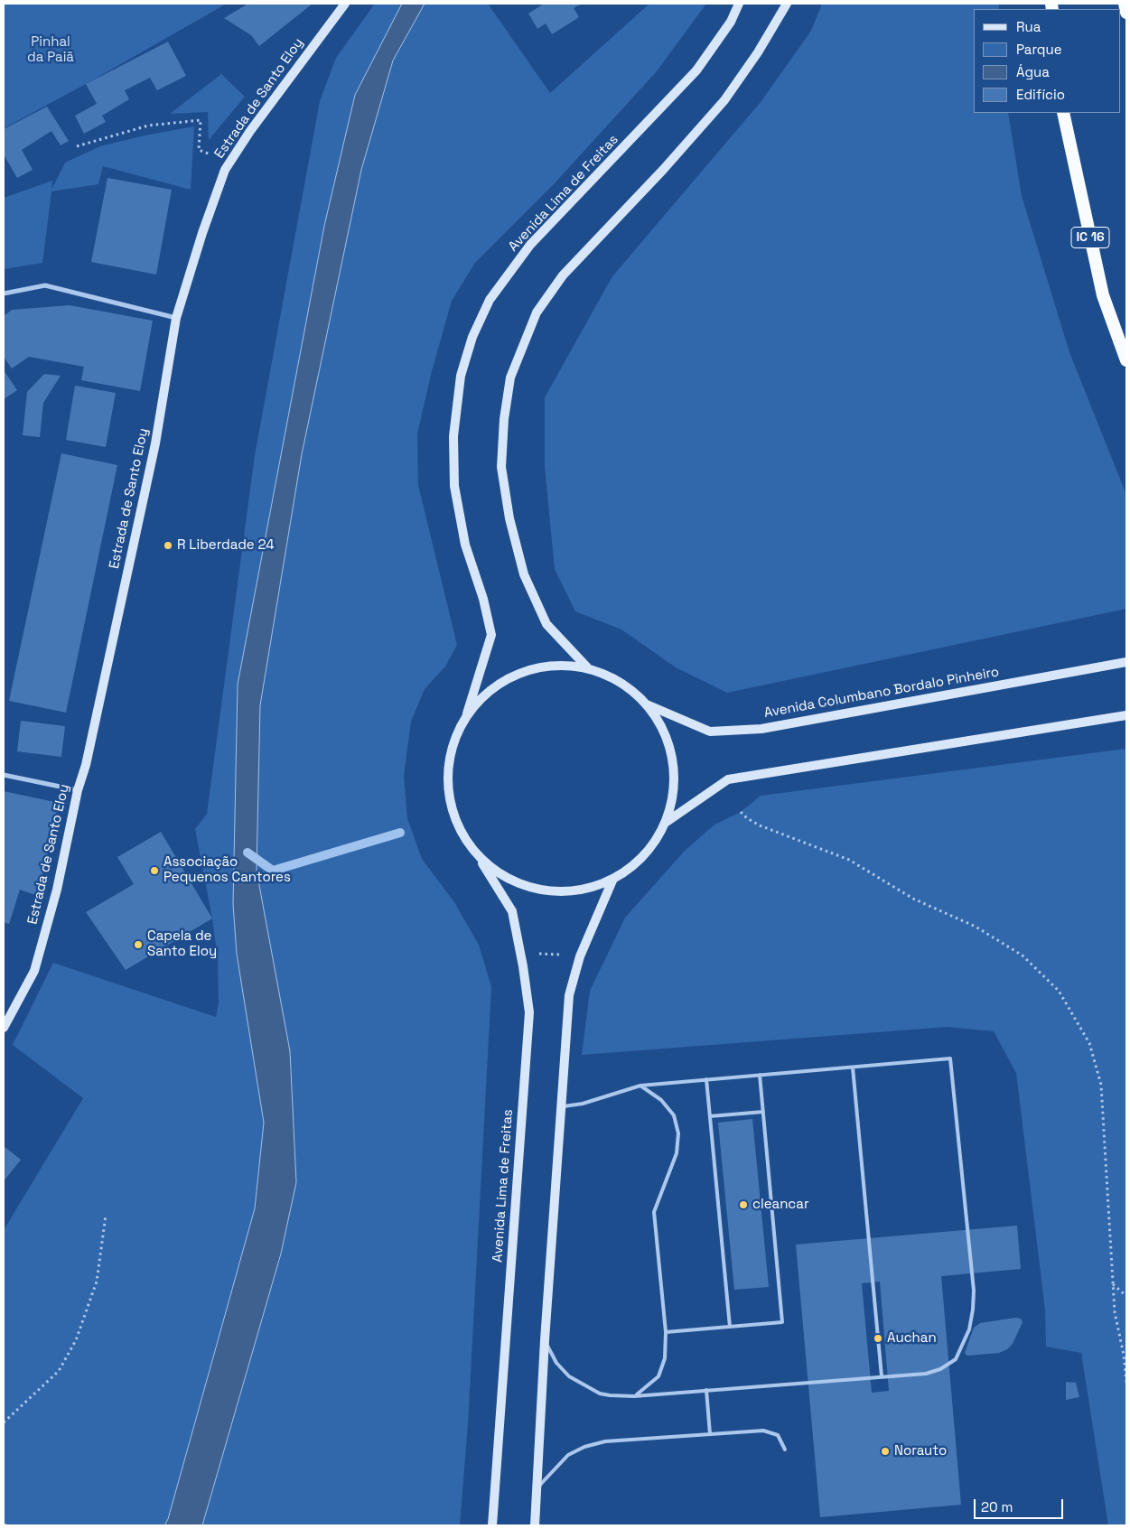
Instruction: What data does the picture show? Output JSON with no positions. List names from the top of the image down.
{
  "streets": {
    "highway": ["IC 16"],
    "main road": ["Estrada de Santo Eloy", "Avenida Lima de Freitas", "Avenida Columbano Bordalo Pinheiro"]
  },
  "parks": ["Pinhal da Paiã"],
  "places": [
    "R Liberdade 24",
    "Associação Pequenos Cantores",
    "Capela de Santo Eloy",
    "cleancar",
    "Auchan",
    "Norauto"
  ],
  "legend": [
    "Rua",
    "Parque",
    "Água",
    "Edifício"
  ],
  "scale_bar": "20 m"
}
